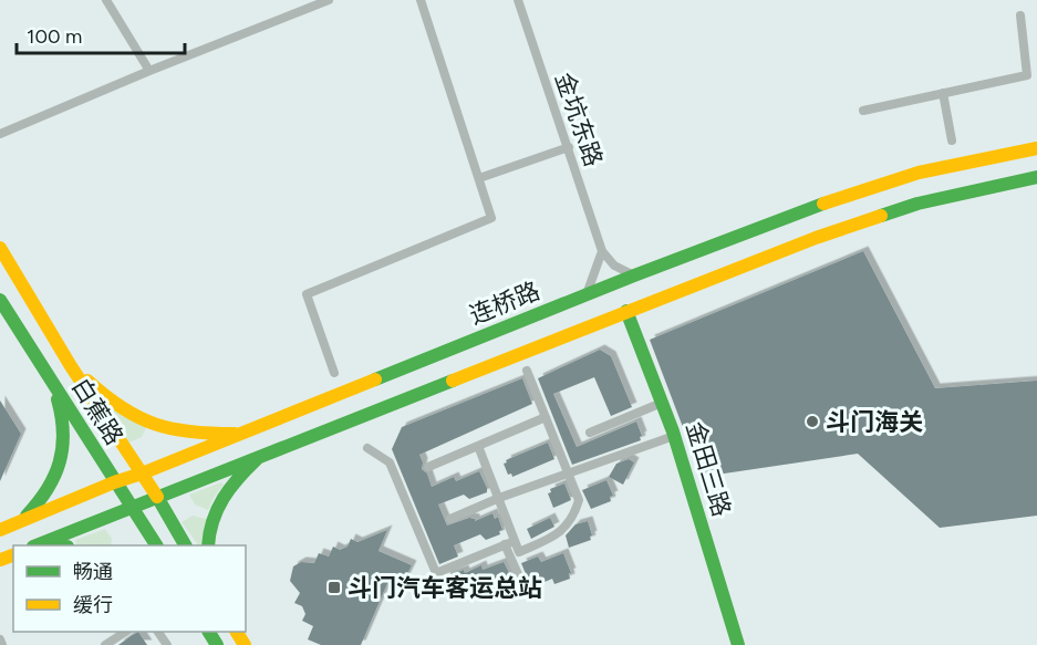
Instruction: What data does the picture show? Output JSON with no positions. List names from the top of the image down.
{
  "streets": {
    "main road": ["连桥路", "白蕉路", "金田三路"],
    "street": ["金坑东路"]
  },
  "crossings": [
    ["连桥路", "白蕉路"],
    ["连桥路", "金田三路"]
  ],
  "places": {
    "other": ["斗门海关"],
    "transit": ["斗门汽车客运总站"]
  },
  "legend": ["畅通", "缓行"],
  "scale_bar": "100 m"
}
